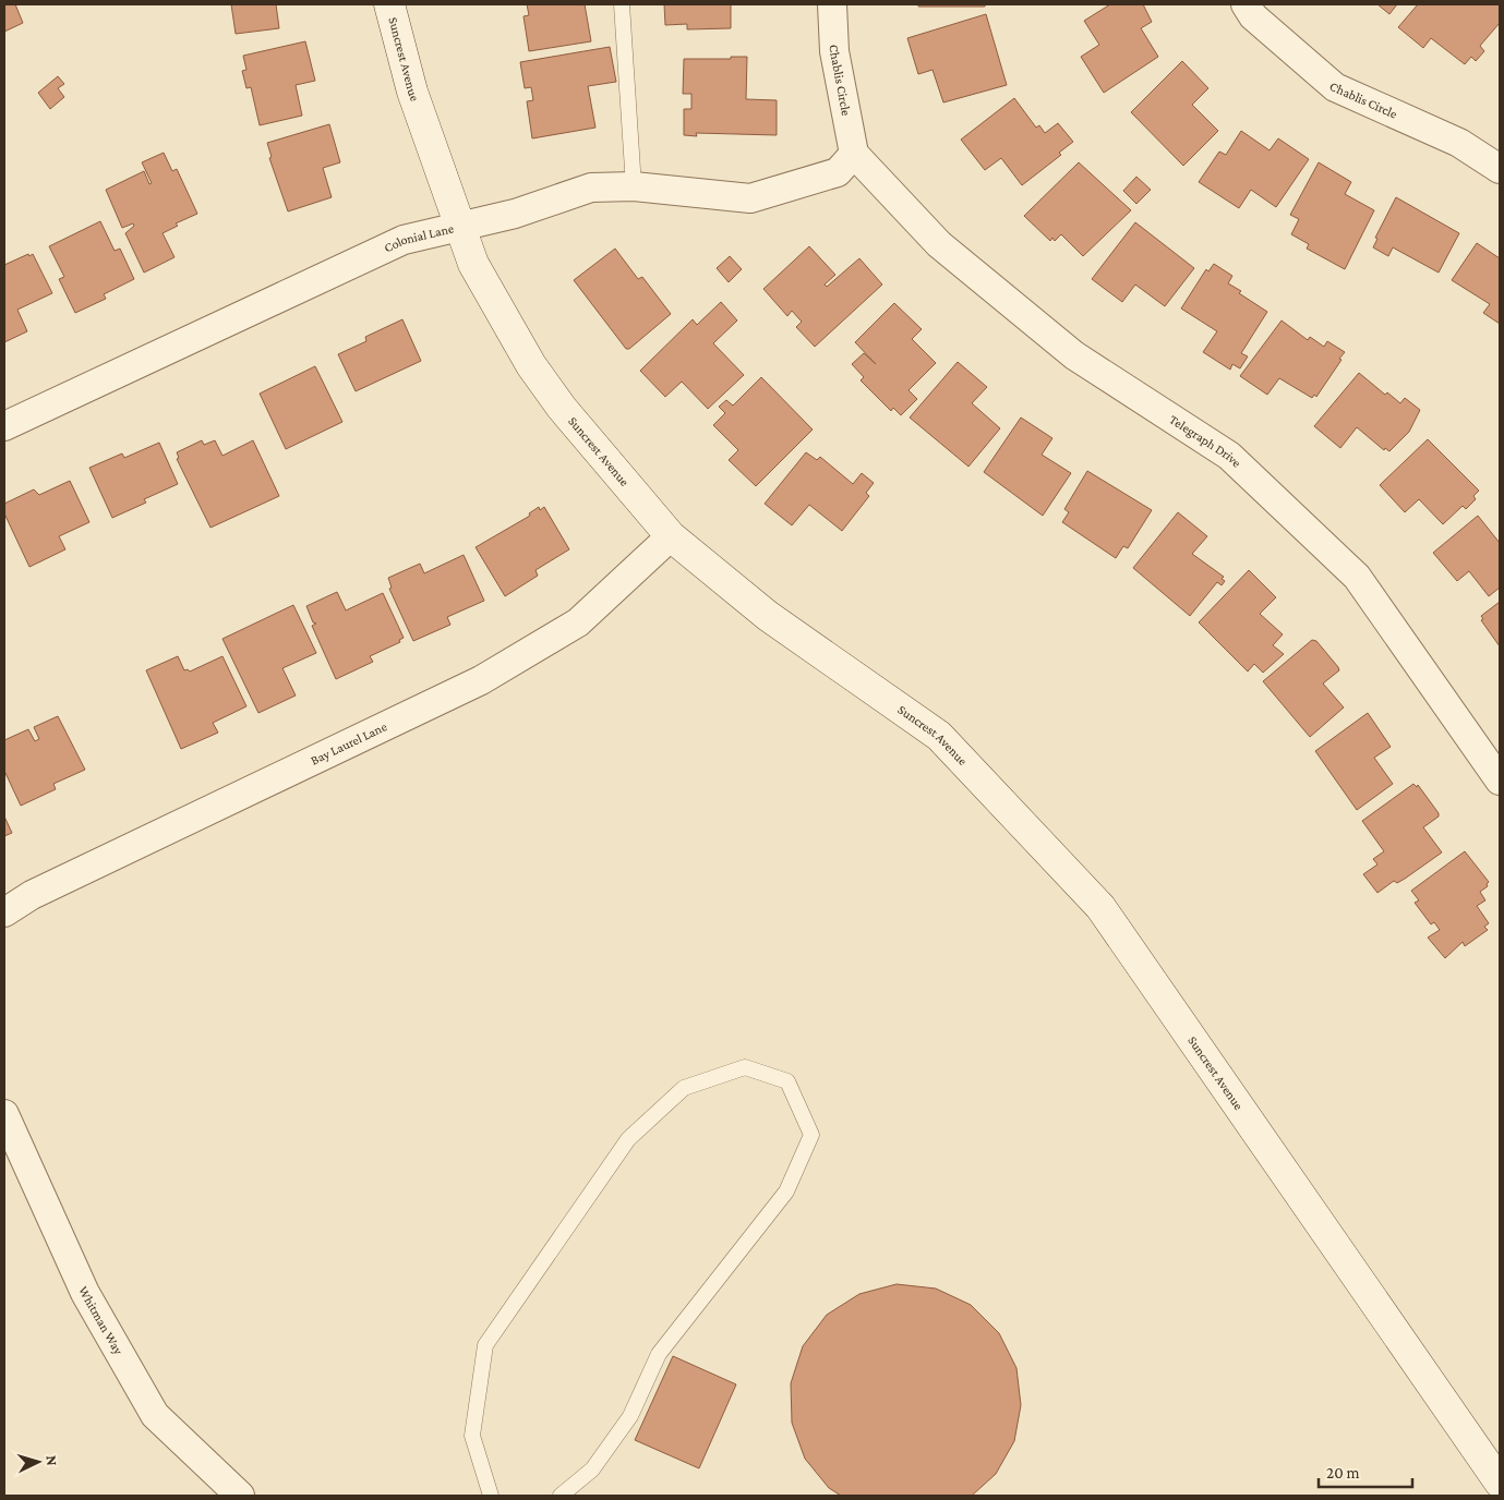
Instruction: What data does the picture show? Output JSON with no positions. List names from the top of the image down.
{
  "streets": {
    "street": [
      "Suncrest Avenue",
      "Chablis Circle",
      "Colonial Lane",
      "Telegraph Drive",
      "Bay Laurel Lane",
      "Whitman Way"
    ]
  },
  "crossings": [
    ["Suncrest Avenue", "Colonial Lane"],
    ["Suncrest Avenue", "Bay Laurel Lane"],
    ["Chablis Circle", "Colonial Lane"],
    ["Chablis Circle", "Telegraph Drive"],
    ["Colonial Lane", "Telegraph Drive"]
  ],
  "scale_bar": "20 m",
  "north": "right"
}
